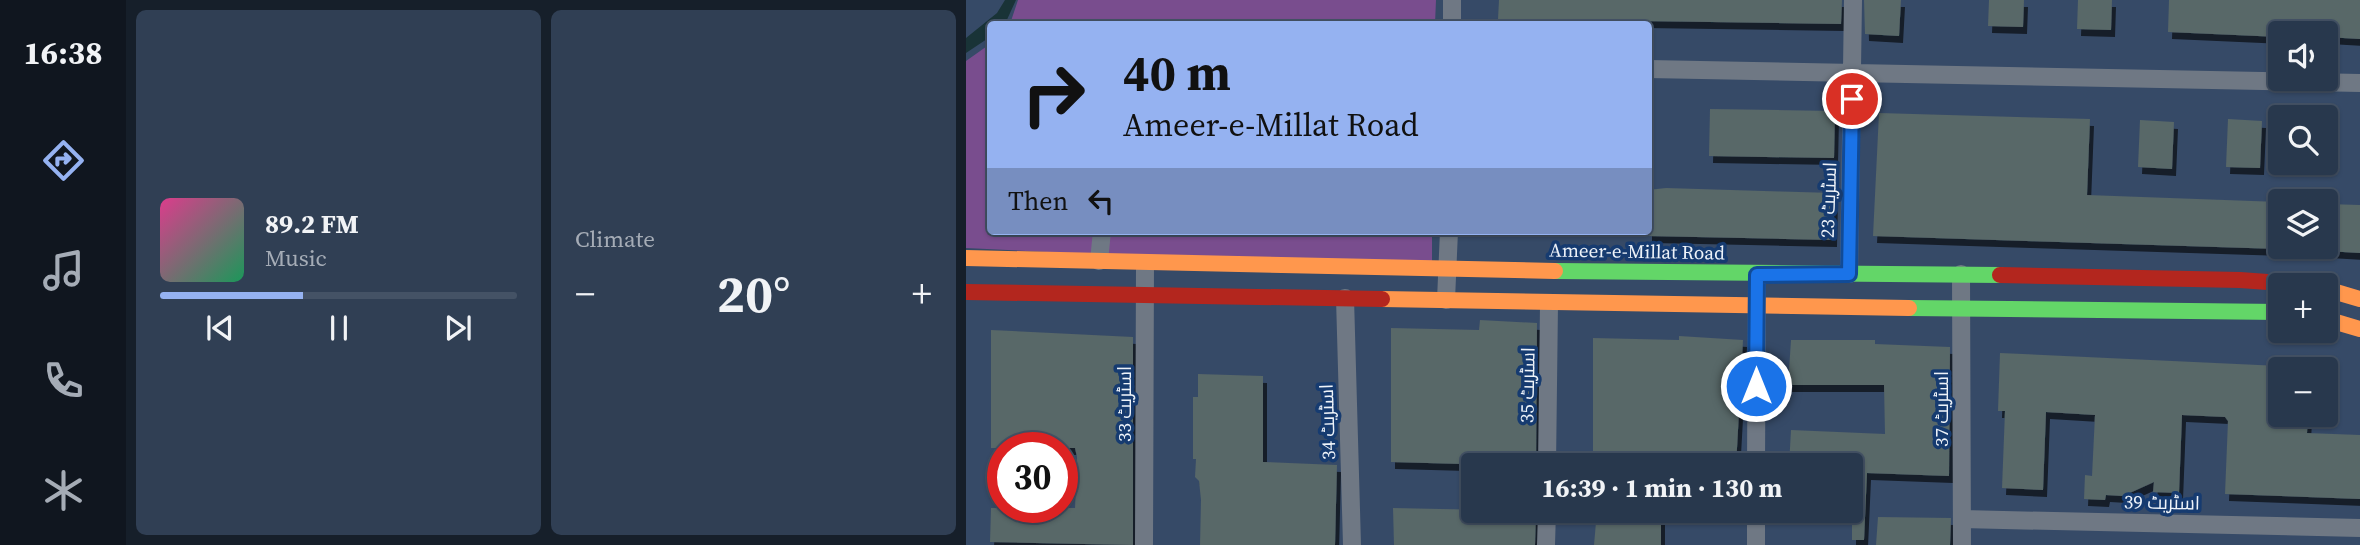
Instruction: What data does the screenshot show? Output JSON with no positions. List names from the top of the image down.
{
  "streets": {
    "main road": ["Ameer-e-Millat Road"],
    "street": [
      "اسٹریٹ 23",
      "اسٹریٹ 35",
      "اسٹریٹ 33",
      "اسٹریٹ 37",
      "اسٹریٹ 34",
      "اسٹریٹ 39"
    ]
  },
  "crossings": [
    ["اسٹریٹ 23", "Ameer-e-Millat Road"],
    ["Ameer-e-Millat Road", "اسٹریٹ 33"],
    ["Ameer-e-Millat Road", "اسٹریٹ 37"],
    ["اسٹریٹ 37", "اسٹریٹ 39"]
  ],
  "page": {
    "tabs": "16:38",
    "tile": "Climate",
    "map_buttons": ["+", "−"],
    "turn": ["40 m", "Ameer-e-Millat Road"],
    "then": "Then",
    "song": ["89.2 FM", "Music"],
    "heat": ["−", "20°", "+"],
    "limit": "30",
    "trip": "16:39 · 1 min · 130 m"
  }
}
